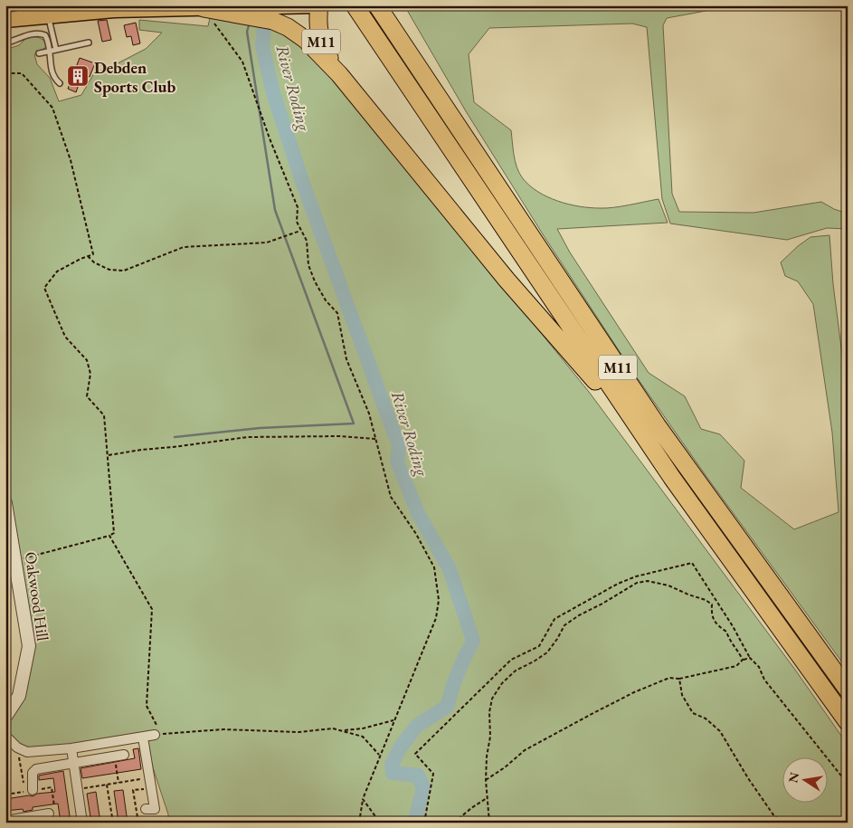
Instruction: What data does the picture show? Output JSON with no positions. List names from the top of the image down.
{
  "streets": {
    "highway": ["M11"],
    "street": ["Oakwood Hill"]
  },
  "water": ["River Roding"],
  "places": {
    "building": ["Debden Sports Club"]
  },
  "north": "left"
}
